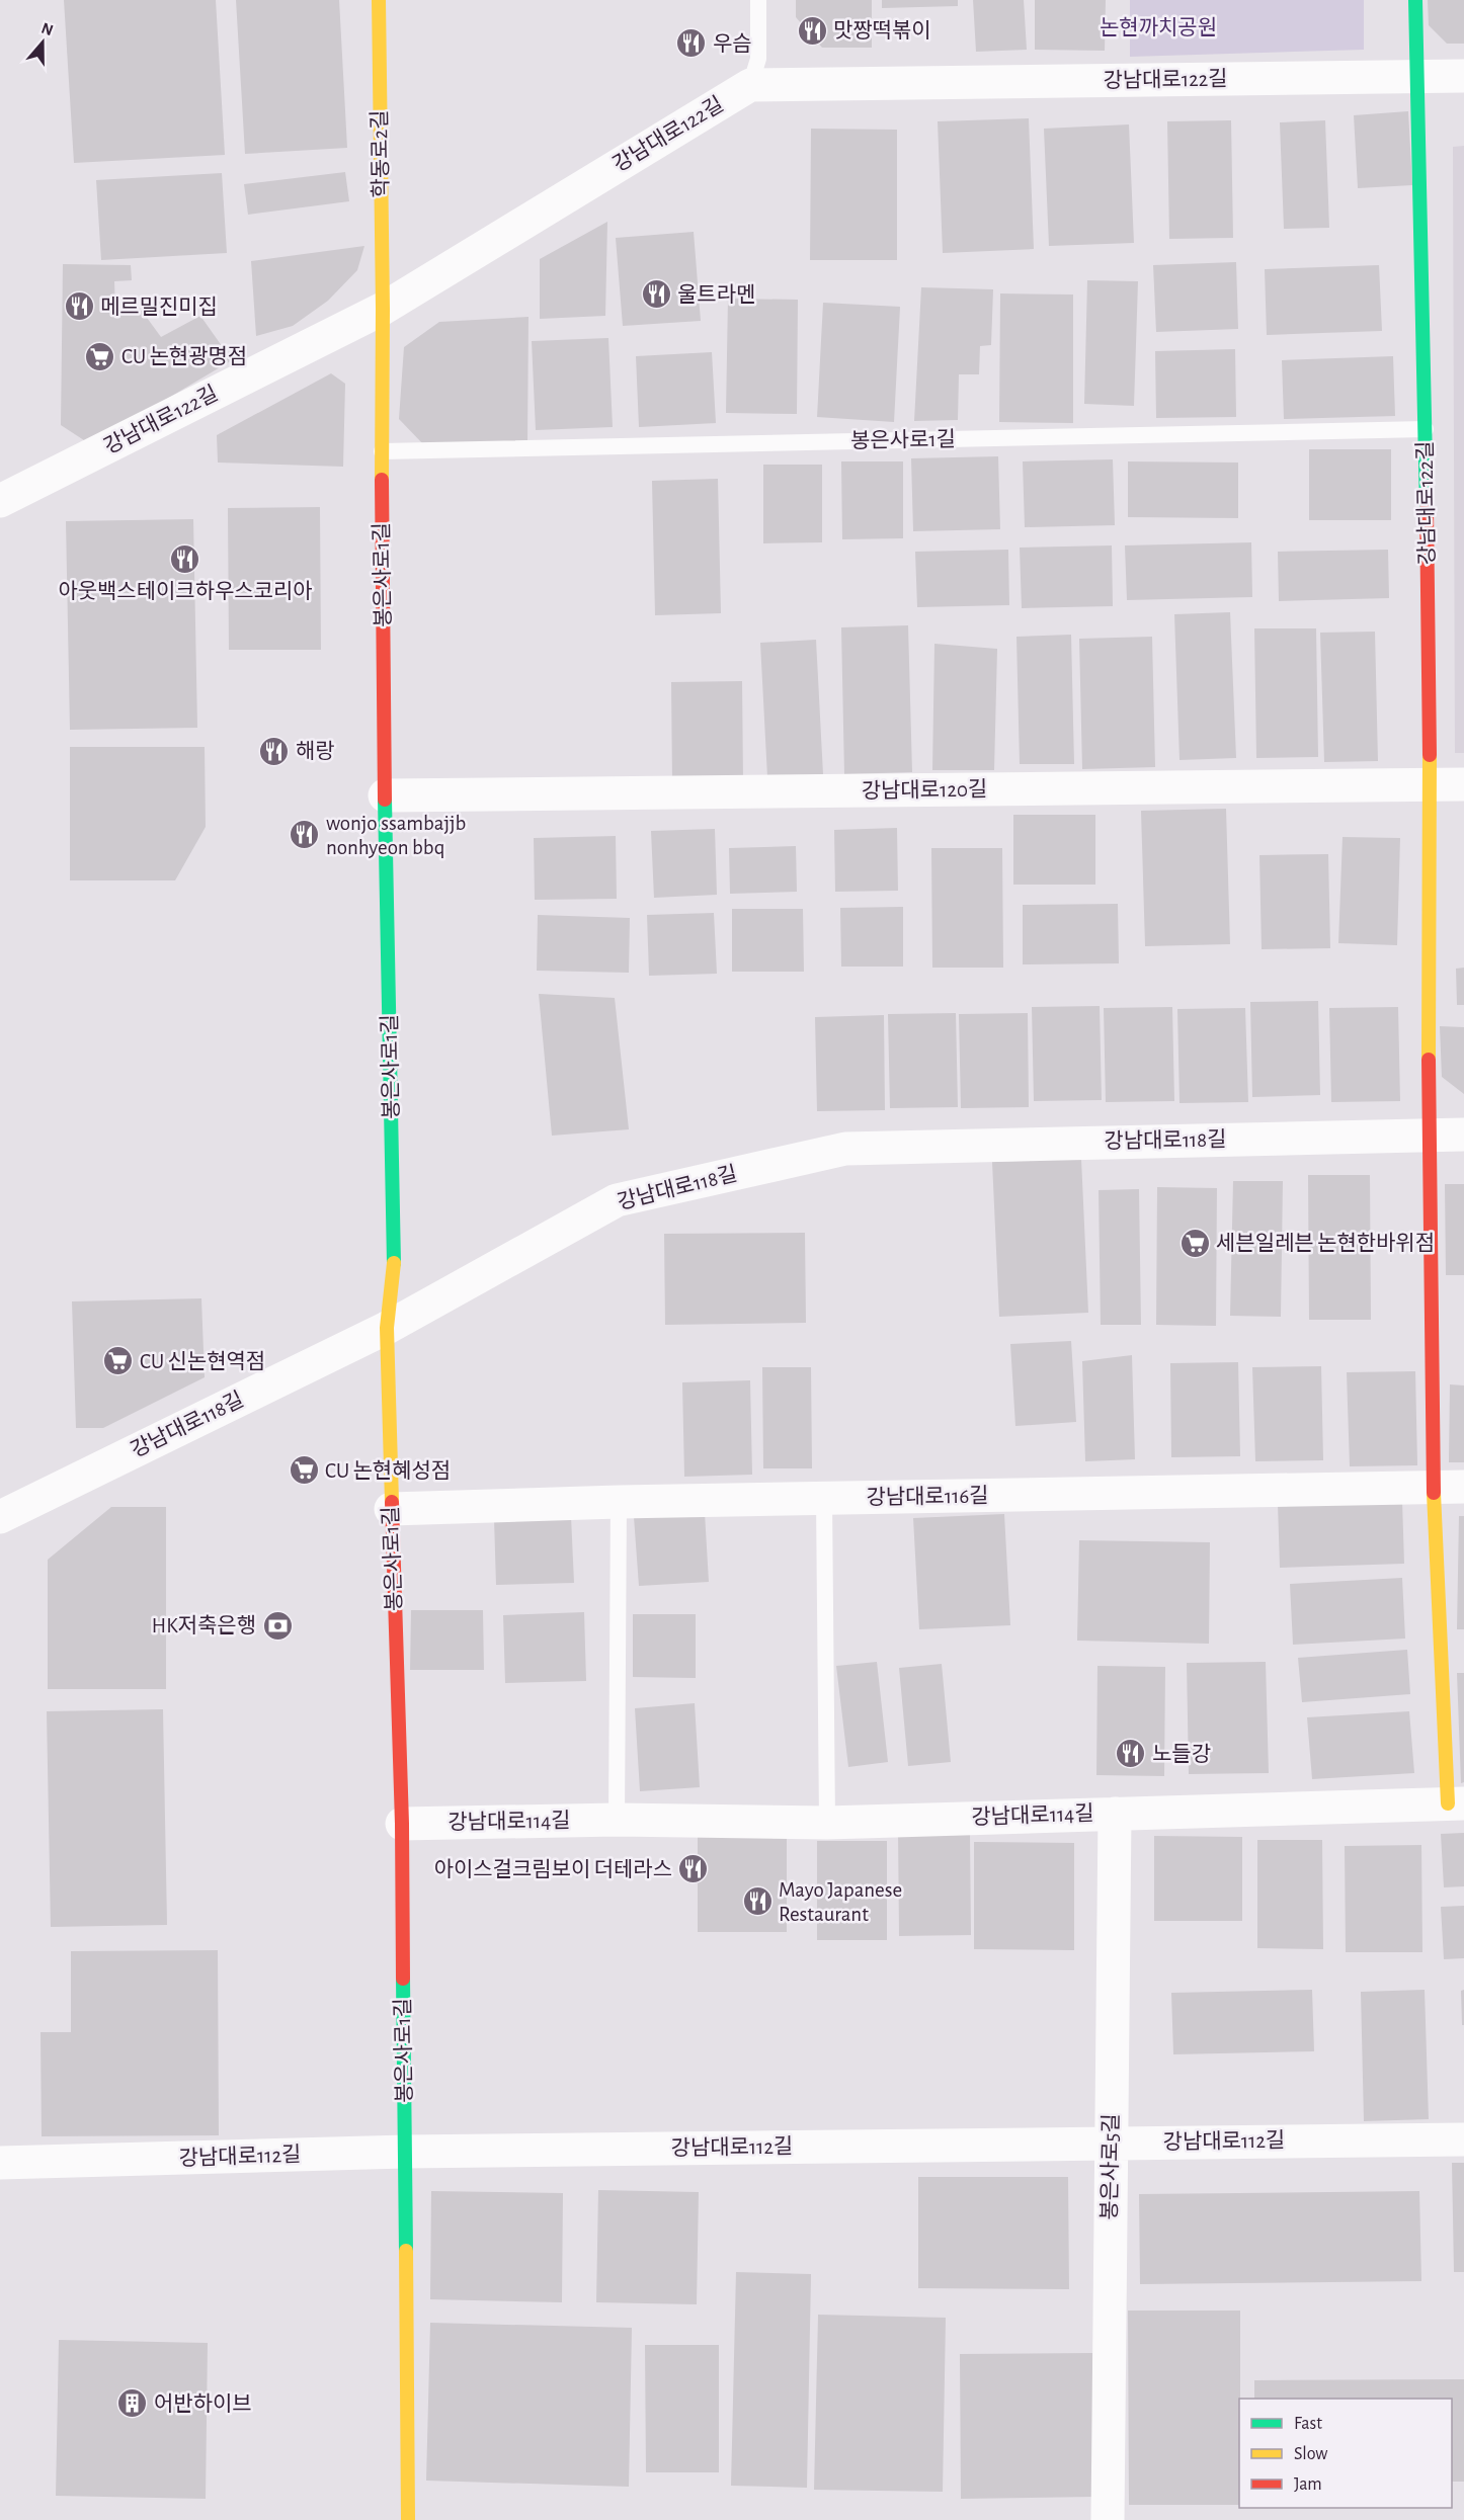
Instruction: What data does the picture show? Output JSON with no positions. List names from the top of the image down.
{
  "streets": {
    "street": [
      "강남대로122길",
      "학동로2길",
      "봉은사로1길",
      "강남대로120길",
      "강남대로118길",
      "강남대로116길",
      "강남대로114길",
      "강남대로112길",
      "봉은사로5길"
    ]
  },
  "crossings": [
    ["강남대로122길", "학동로2길"],
    ["강남대로122길", "봉은사로1길"],
    ["강남대로122길", "강남대로120길"],
    ["학동로2길", "봉은사로1길"],
    ["봉은사로1길", "강남대로120길"],
    ["봉은사로1길", "강남대로118길"],
    ["봉은사로1길", "강남대로116길"],
    ["봉은사로1길", "강남대로114길"],
    ["봉은사로1길", "강남대로112길"],
    ["강남대로116길", "강남대로114길"],
    ["강남대로114길", "봉은사로5길"],
    ["강남대로112길", "봉은사로5길"]
  ],
  "parks": ["논현까치공원"],
  "places": {
    "restaurant": [
      "맛짱떡볶이",
      "우슴",
      "울트라멘",
      "메르밀진미집",
      "아웃백스테이크하우스코리아",
      "해랑",
      "wonjo ssambajjb nonhyeon bbq",
      "노들강",
      "아이스걸크림보이 더테라스",
      "Mayo Japanese Restaurant"
    ],
    "supermarket": [
      "CU 논현광명점",
      "세븐일레븐 논현한바위점",
      "CU 신논현역점",
      "CU 논현혜성점"
    ],
    "bank": ["HK저축은행"],
    "building": ["어반하이브"]
  },
  "legend": ["Fast", "Slow", "Jam"],
  "north": "top"
}
